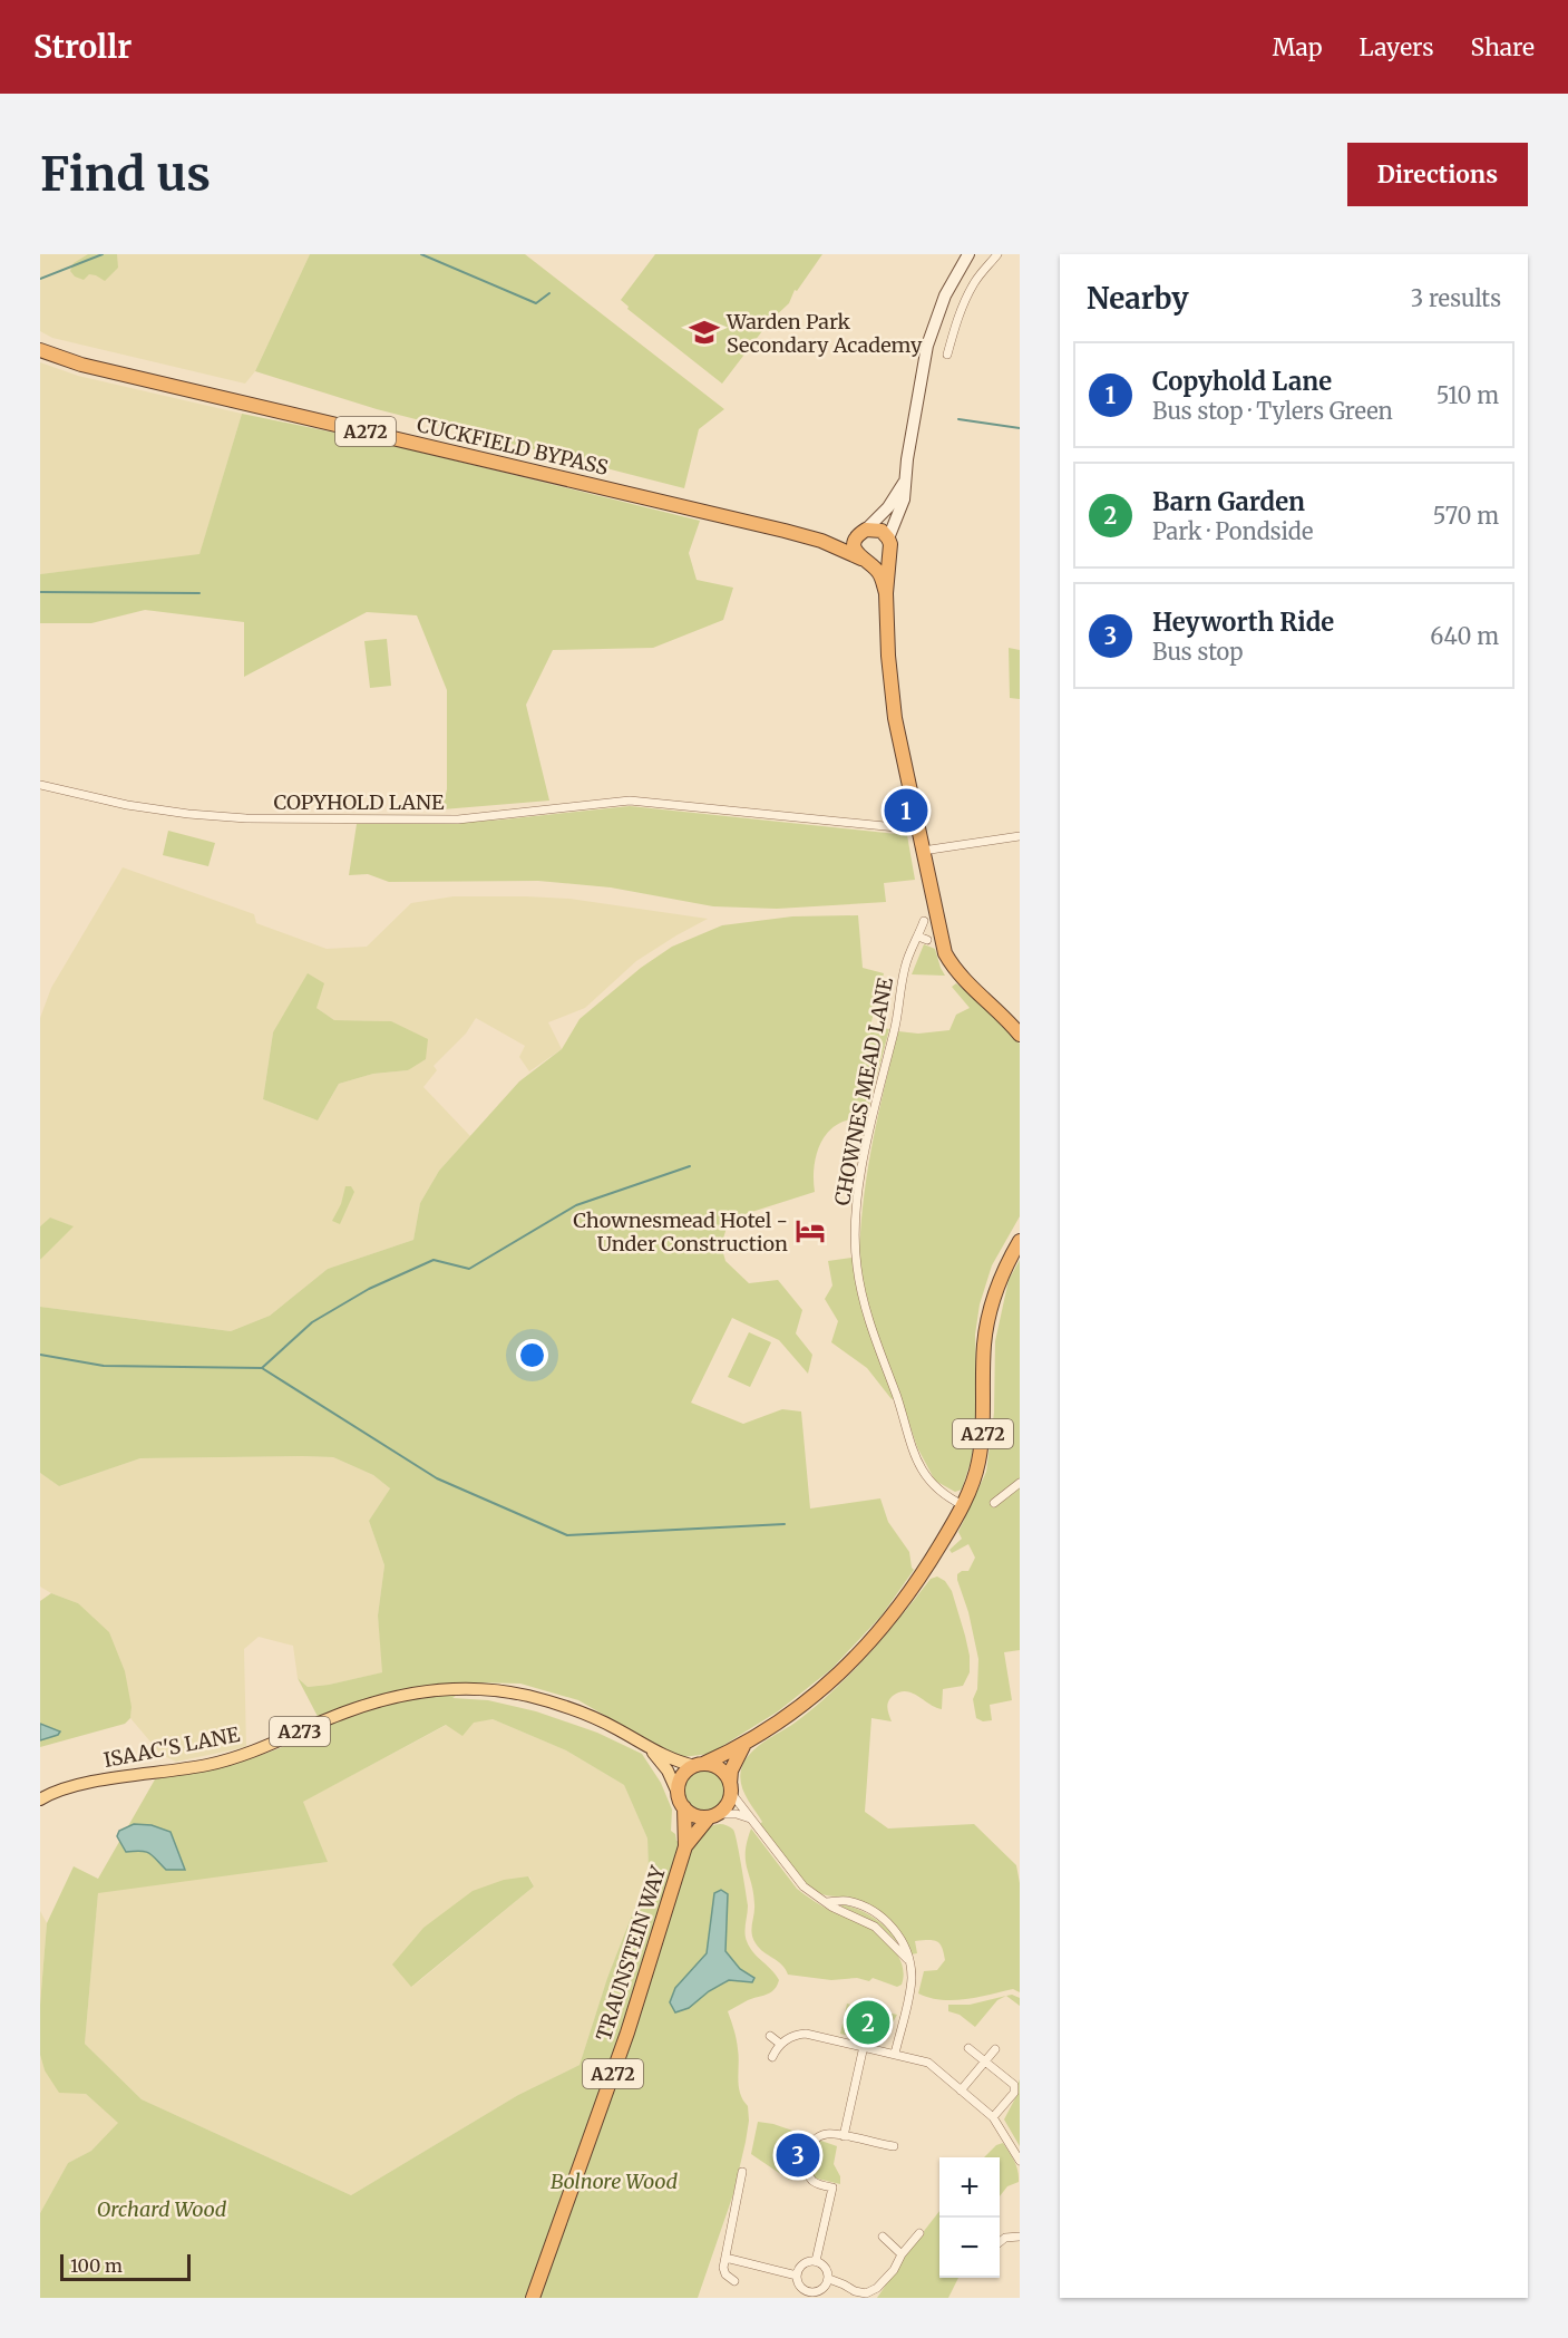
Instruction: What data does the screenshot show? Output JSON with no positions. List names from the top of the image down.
{
  "streets": {
    "highway": ["A272", "CUCKFIELD BYPASS", "TRAUNSTEIN WAY"],
    "main road": ["A273", "ISAAC'S LANE"],
    "street": ["COPYHOLD LANE", "CHOWNES MEAD LANE"]
  },
  "crossings": [
    ["A272", "CHOWNES MEAD LANE"],
    ["A272", "ISAAC'S LANE"],
    ["A272", "TRAUNSTEIN WAY"],
    ["ISAAC'S LANE", "TRAUNSTEIN WAY"]
  ],
  "parks": ["Bolnore Wood", "Orchard Wood"],
  "places": {
    "school or university": ["Warden Park Secondary Academy"],
    "hotel": ["Chownesmead Hotel - Under Construction"]
  },
  "scale_bar": "100 m",
  "page": {
    "header": "Strollr",
    "nav": ["Map", "Layers", "Share"],
    "buttons": "Directions",
    "title": "Find us",
    "heading": ["Nearby", "3 results"],
    "list": [
      {
        "mark": "1",
        "name": "Copyhold Lane",
        "note": "Bus stop · Tylers Green",
        "value": "510 m"
      },
      {
        "mark": "2",
        "name": "Barn Garden",
        "note": "Park · Pondside",
        "value": "570 m"
      },
      {
        "mark": "3",
        "name": "Heyworth Ride",
        "note": "Bus stop",
        "value": "640 m"
      }
    ],
    "pins": ["1", "2", "3"],
    "map_buttons": ["+", "−"],
    "scale": "100 m"
  }
}
